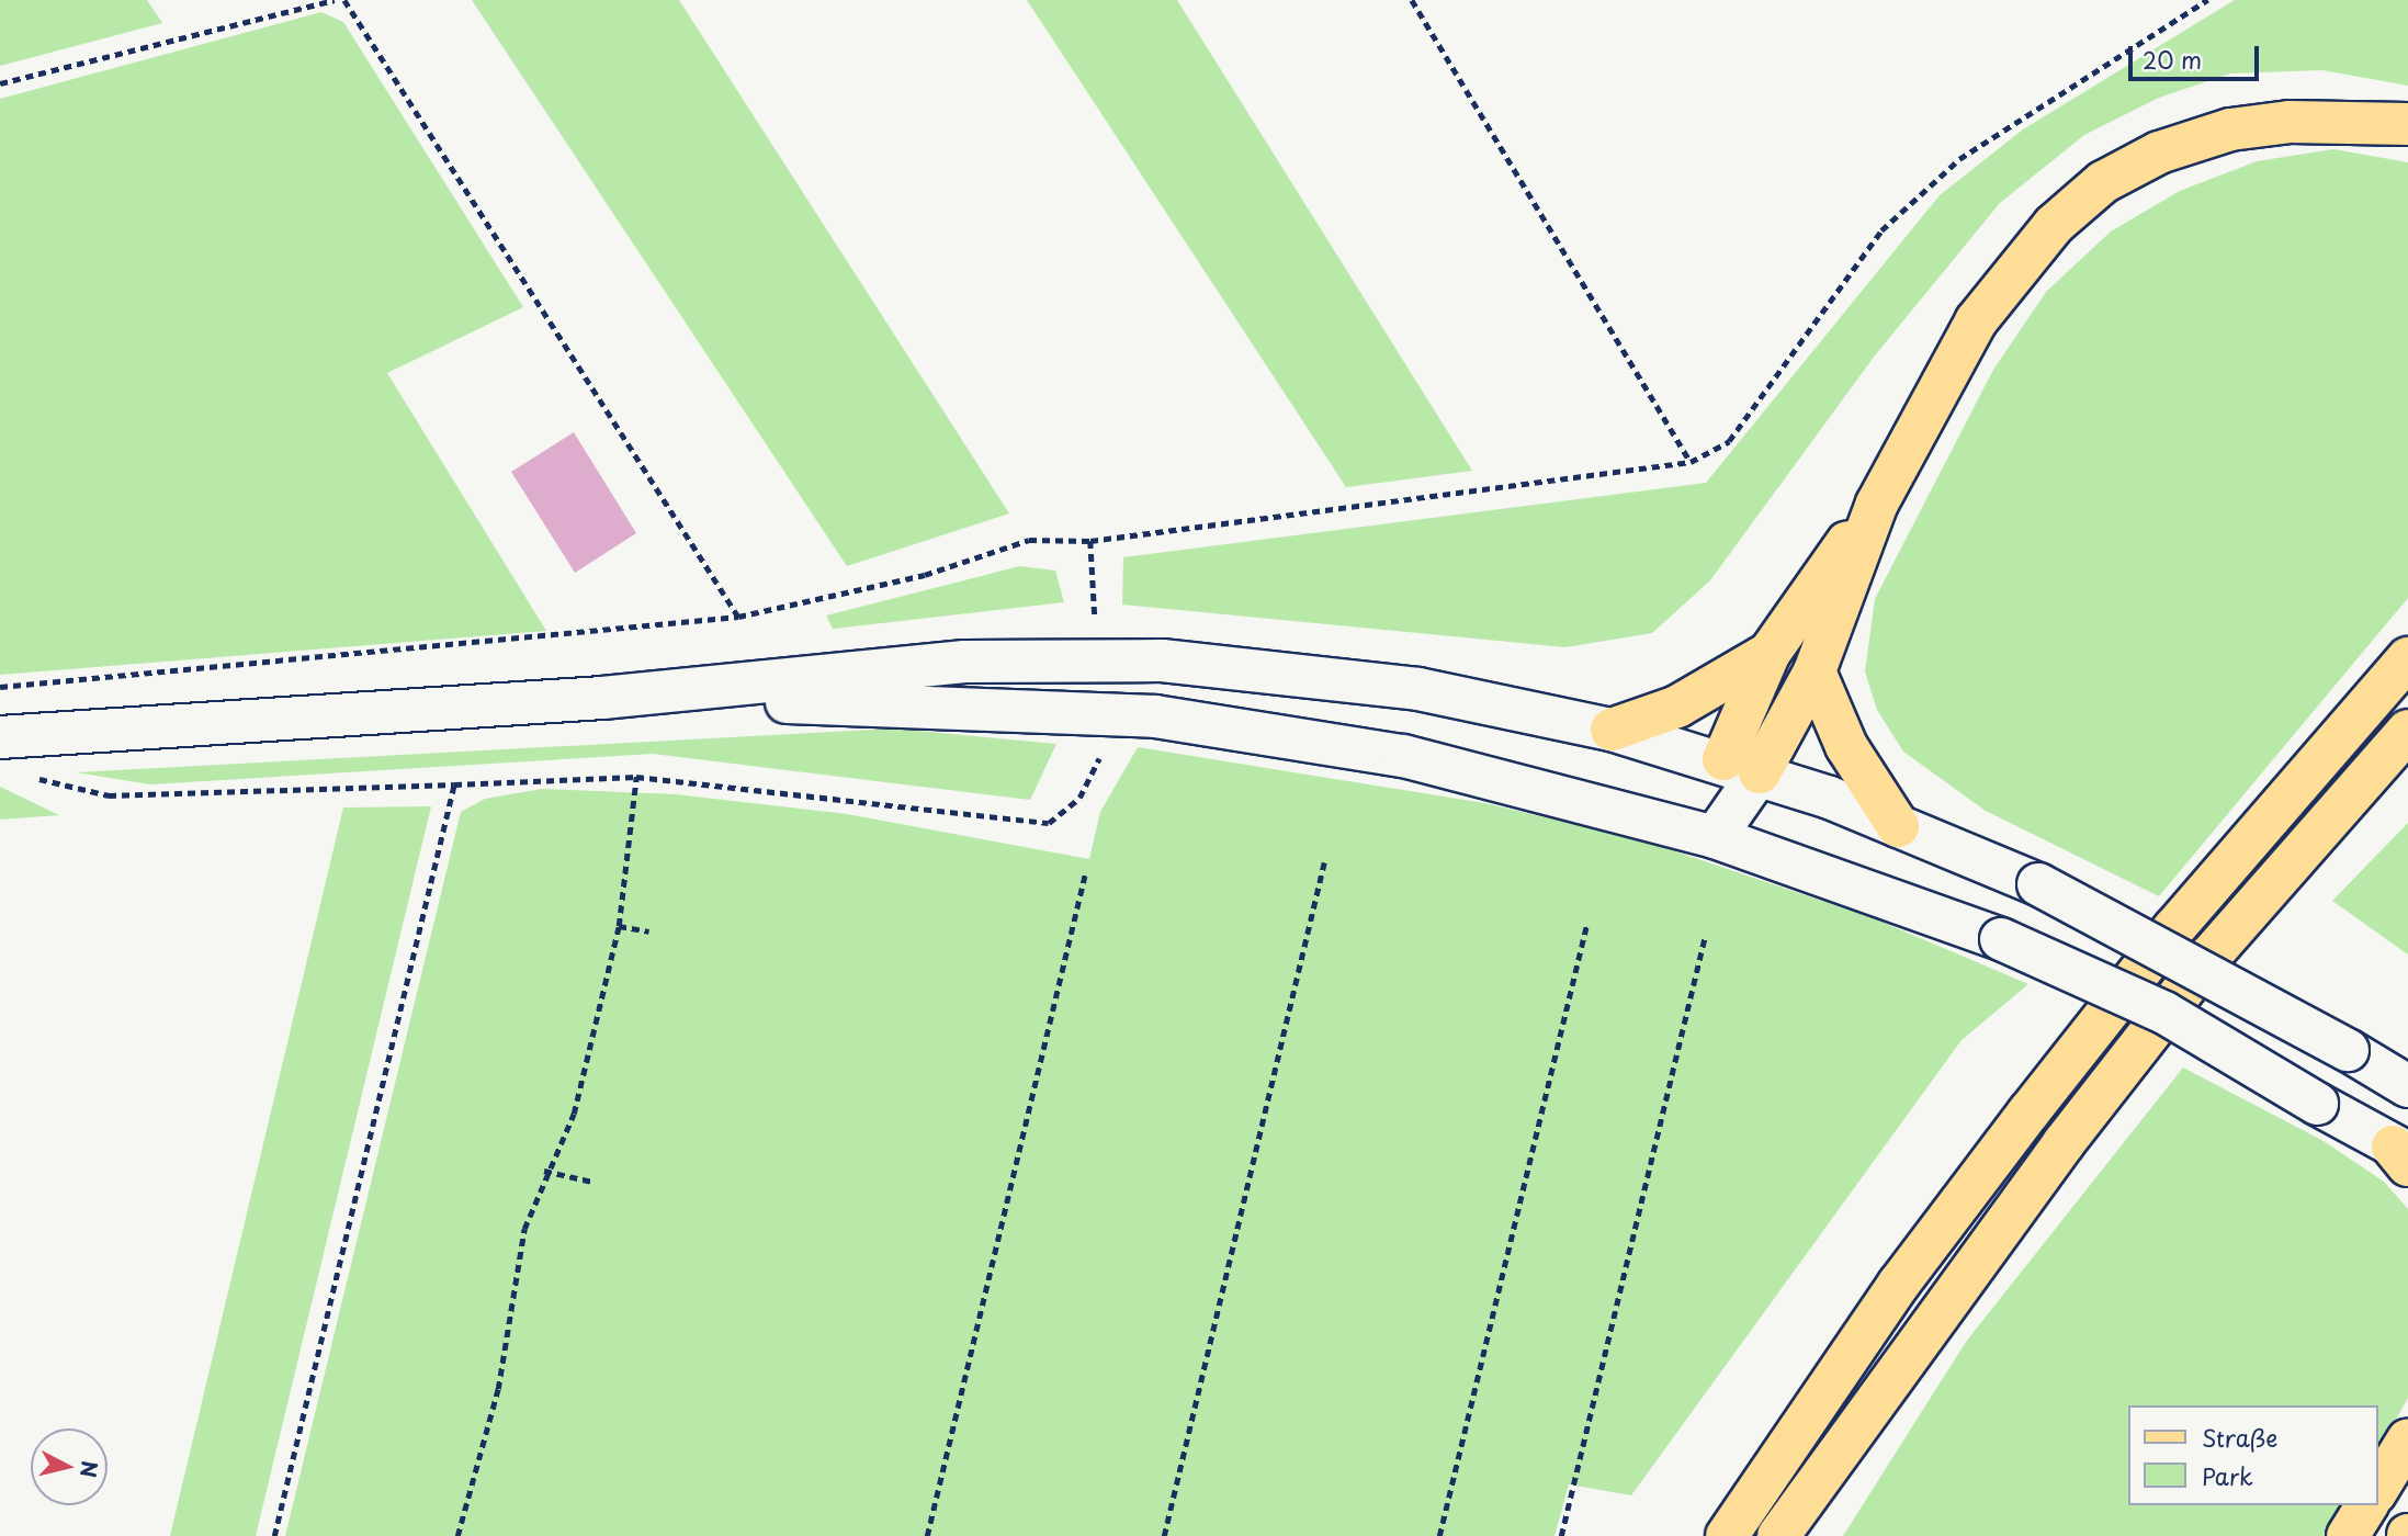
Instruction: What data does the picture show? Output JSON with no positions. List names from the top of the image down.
{
  "legend": ["Straße", "Park"],
  "scale_bar": "20 m",
  "north": "right"
}
